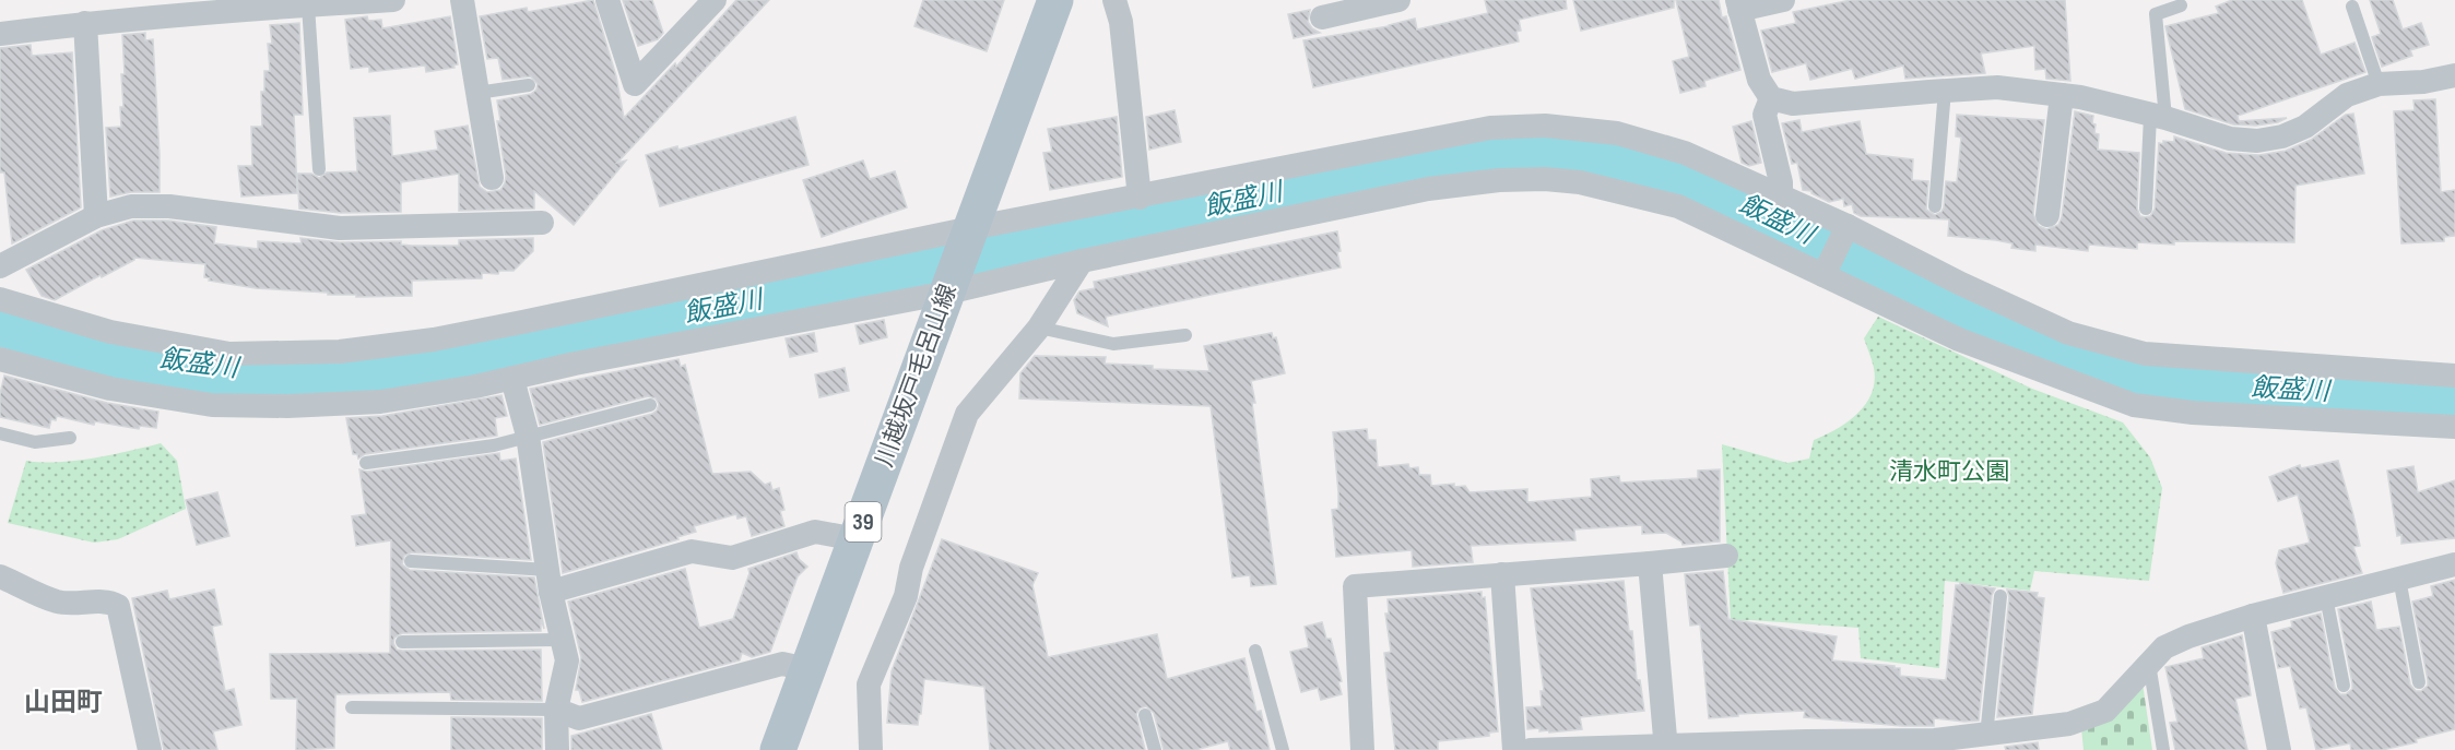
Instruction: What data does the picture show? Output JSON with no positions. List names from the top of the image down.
{
  "streets": {
    "main road": ["川越坂戸毛呂山線", "39"]
  },
  "districts": ["山田町"],
  "water": ["飯盛川"],
  "parks": ["清水町公園"]
}
